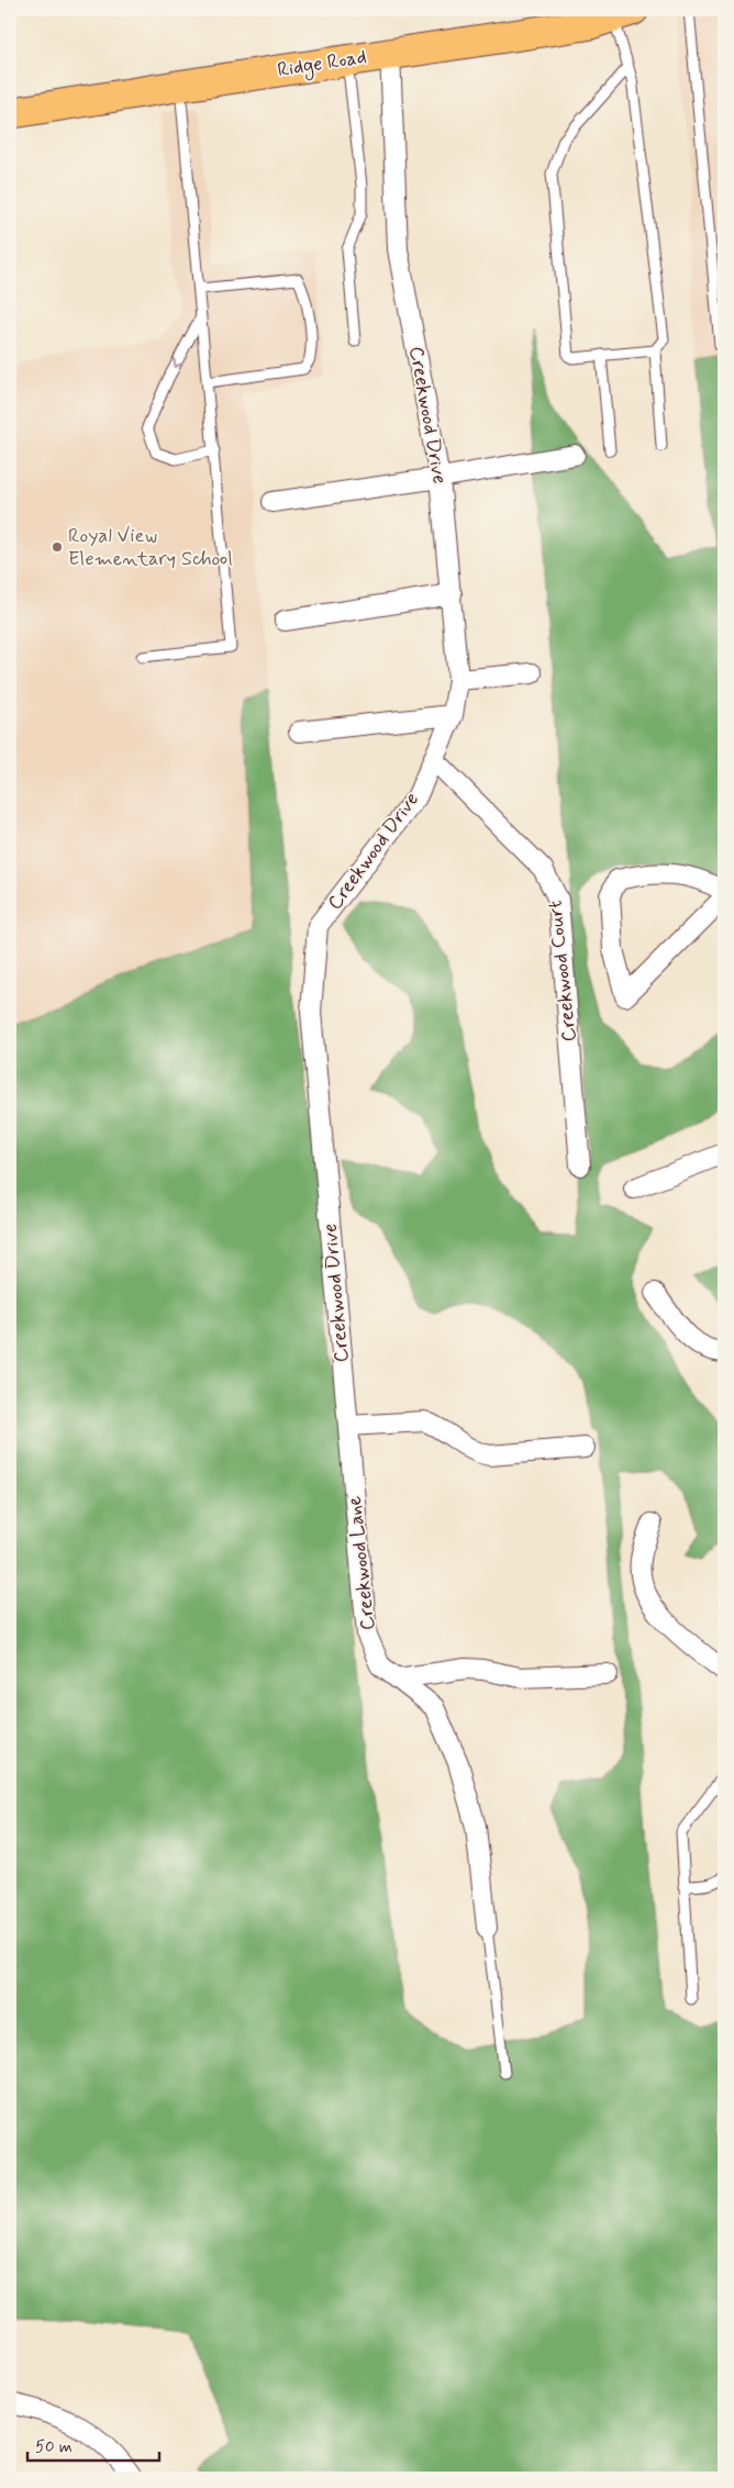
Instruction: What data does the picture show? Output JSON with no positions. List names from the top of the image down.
{
  "streets": {
    "main road": ["Ridge Road"],
    "street": ["Creekwood Drive", "Creekwood Court", "Creekwood Lane"]
  },
  "crossings": [
    ["Ridge Road", "Creekwood Drive"],
    ["Creekwood Drive", "Creekwood Court"],
    ["Creekwood Drive", "Creekwood Lane"]
  ],
  "places": ["Royal View Elementary School"],
  "scale_bar": "50 m"
}
